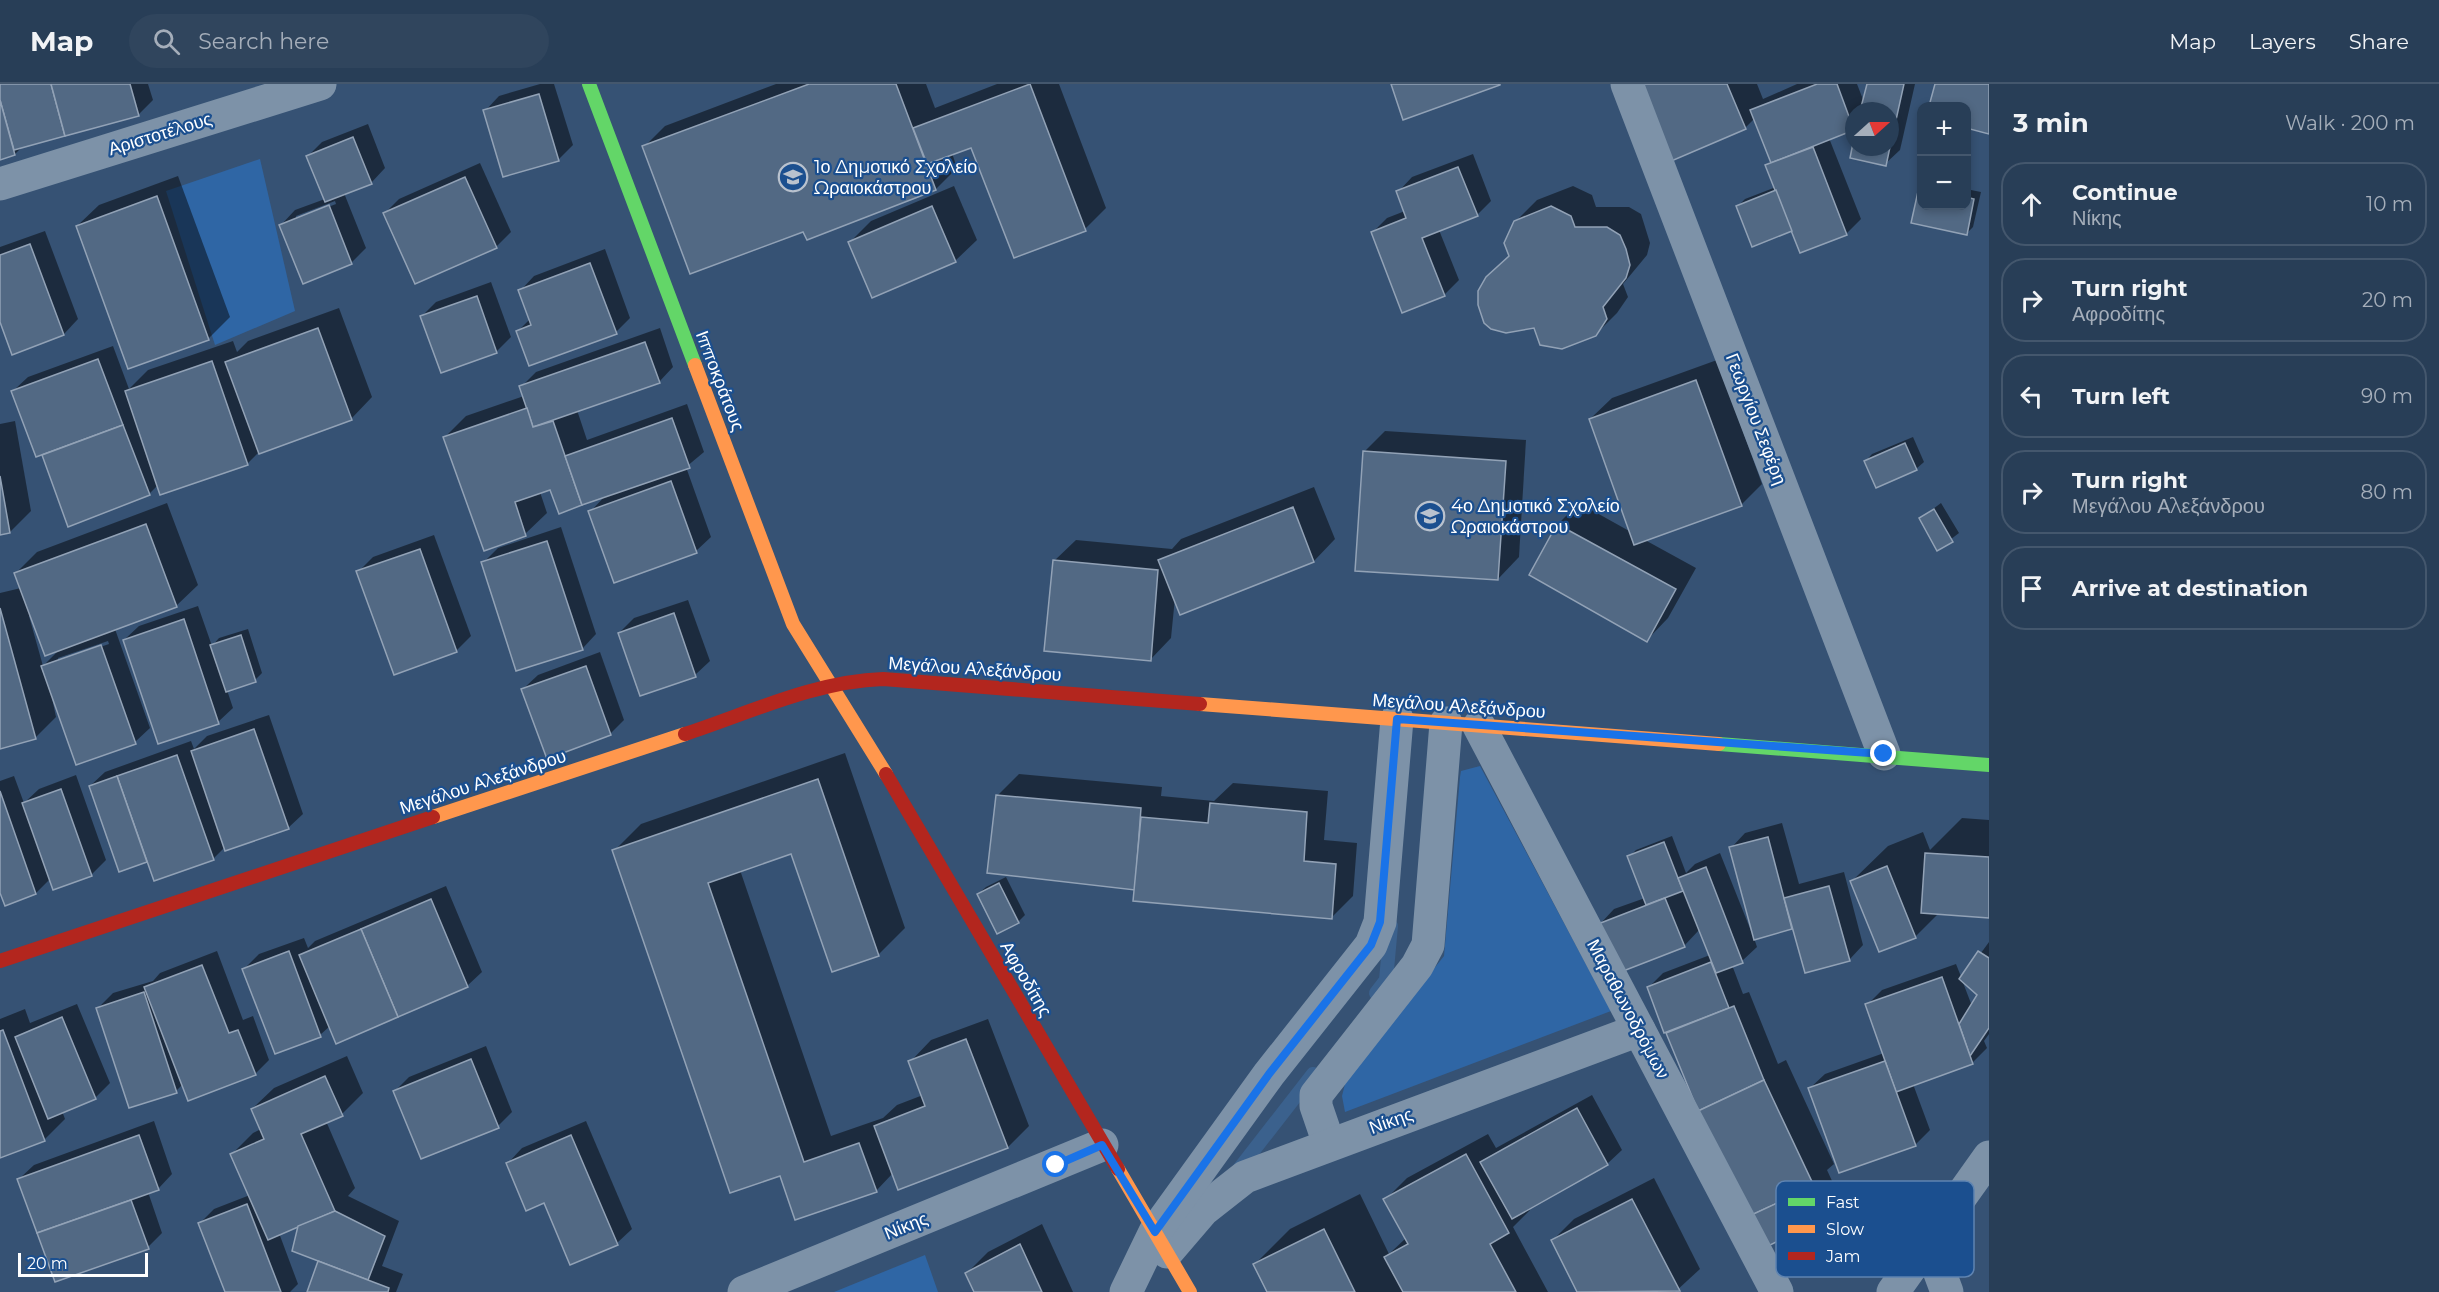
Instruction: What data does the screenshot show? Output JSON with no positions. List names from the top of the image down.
{
  "streets": {
    "street": [
      "Αριστοτέλους",
      "Ιπποκράτους",
      "Γεωργίου Σεφέρη",
      "Μεγάλου Αλεξάνδρου",
      "Αφροδίτης",
      "Μαραθωνοδρόμων",
      "Νίκης"
    ]
  },
  "crossings": [
    ["Ιπποκράτους", "Μεγάλου Αλεξάνδρου"],
    ["Ιπποκράτους", "Αφροδίτης"],
    ["Γεωργίου Σεφέρη", "Μεγάλου Αλεξάνδρου"],
    ["Μεγάλου Αλεξάνδρου", "Αφροδίτης"],
    ["Μεγάλου Αλεξάνδρου", "Μαραθωνοδρόμων"],
    ["Αφροδίτης", "Νίκης"],
    ["Μαραθωνοδρόμων", "Νίκης"]
  ],
  "places": {
    "school or university": ["1ο Δημοτικό Σχολείο Ωραιοκάστρου", "4ο Δημοτικό Σχολείο Ωραιοκάστρου"]
  },
  "legend": ["Fast", "Slow", "Jam"],
  "scale_bar": "20 m",
  "north": "right",
  "page": {
    "header": "Map",
    "search": "Search here",
    "nav": ["Map", "Layers", "Share"],
    "heading": ["3 min", "Walk · 200 m"],
    "map_buttons": ["+", "−"],
    "list": [
      ["Continue", "Νίκης", "10 m"],
      ["Turn right", "Αφροδίτης", "20 m"],
      ["Turn left", "90 m"],
      ["Turn right", "Μεγάλου Αλεξάνδρου", "80 m"],
      "Arrive at destination"
    ],
    "scale": "20 m"
  }
}
